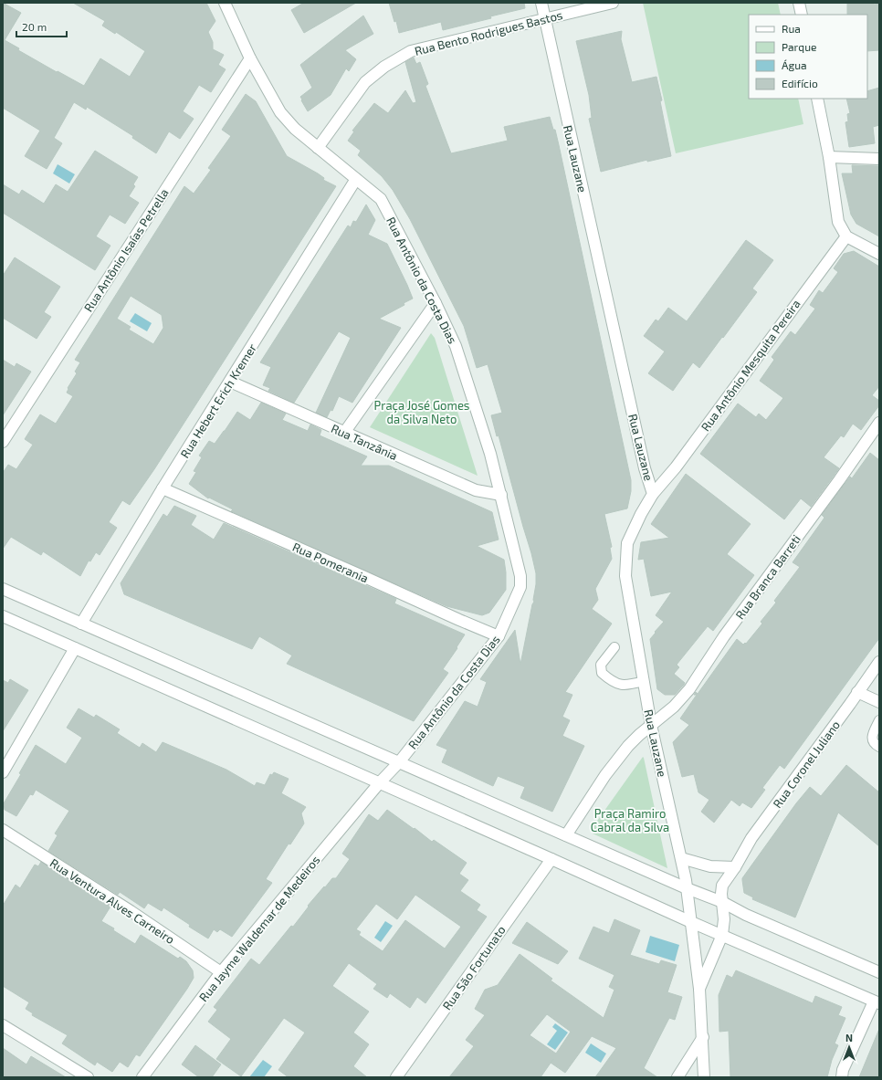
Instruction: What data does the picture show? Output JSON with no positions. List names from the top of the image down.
{
  "streets": {
    "street": [
      "Rua Bento Rodrigues Bastos",
      "Rua Lauzane",
      "Rua Antônio Isaías Petrella",
      "Rua Antônio da Costa Dias",
      "Rua Antônio Mesquita Pereira",
      "Rua Hebert Erich Kremer",
      "Rua Tanzânia",
      "Rua Pomerania",
      "Rua Branca Barreti",
      "Rua Coronel Juliano",
      "Rua Ventura Alves Carneiro",
      "Rua Jayme Waldemar de Medeiros",
      "Rua São Fortunato"
    ]
  },
  "crossings": [
    ["Rua Bento Rodrigues Bastos", "Rua Lauzane"],
    ["Rua Bento Rodrigues Bastos", "Rua Antônio da Costa Dias"],
    ["Rua Lauzane", "Rua Antônio Mesquita Pereira"],
    ["Rua Lauzane", "Rua Branca Barreti"],
    ["Rua Antônio Isaías Petrella", "Rua Antônio da Costa Dias"],
    ["Rua Antônio da Costa Dias", "Rua Hebert Erich Kremer"],
    ["Rua Antônio da Costa Dias", "Rua Tanzânia"],
    ["Rua Antônio da Costa Dias", "Rua Pomerania"],
    ["Rua Antônio da Costa Dias", "Rua Jayme Waldemar de Medeiros"],
    ["Rua Hebert Erich Kremer", "Rua Tanzânia"],
    ["Rua Hebert Erich Kremer", "Rua Pomerania"],
    ["Rua Ventura Alves Carneiro", "Rua Jayme Waldemar de Medeiros"]
  ],
  "parks": ["Praça José Gomes da Silva Neto", "Praça Ramiro Cabral da Silva"],
  "legend": [
    "Rua",
    "Parque",
    "Água",
    "Edifício"
  ],
  "scale_bar": "20 m",
  "north": "top"
}
